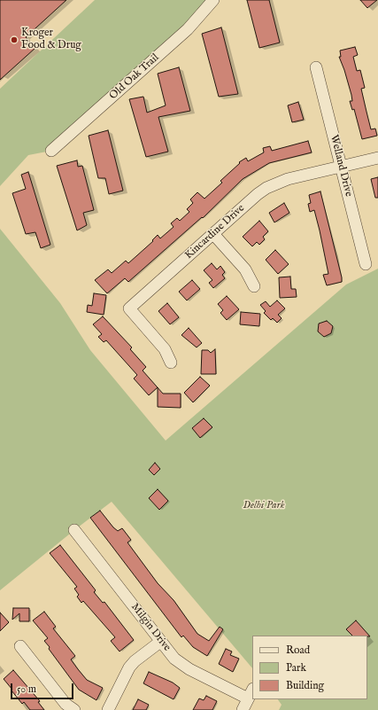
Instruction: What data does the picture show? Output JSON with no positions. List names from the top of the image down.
{
  "streets": {
    "street": [
      "Old Oak Trail",
      "Welland Drive",
      "Kincardine Drive",
      "Milgin Drive"
    ]
  },
  "crossings": [
    ["Welland Drive", "Kincardine Drive"]
  ],
  "parks": ["Delhi Park"],
  "places": ["Kroger Food & Drug"],
  "legend": ["Road", "Park", "Building"],
  "scale_bar": "50 m"
}
